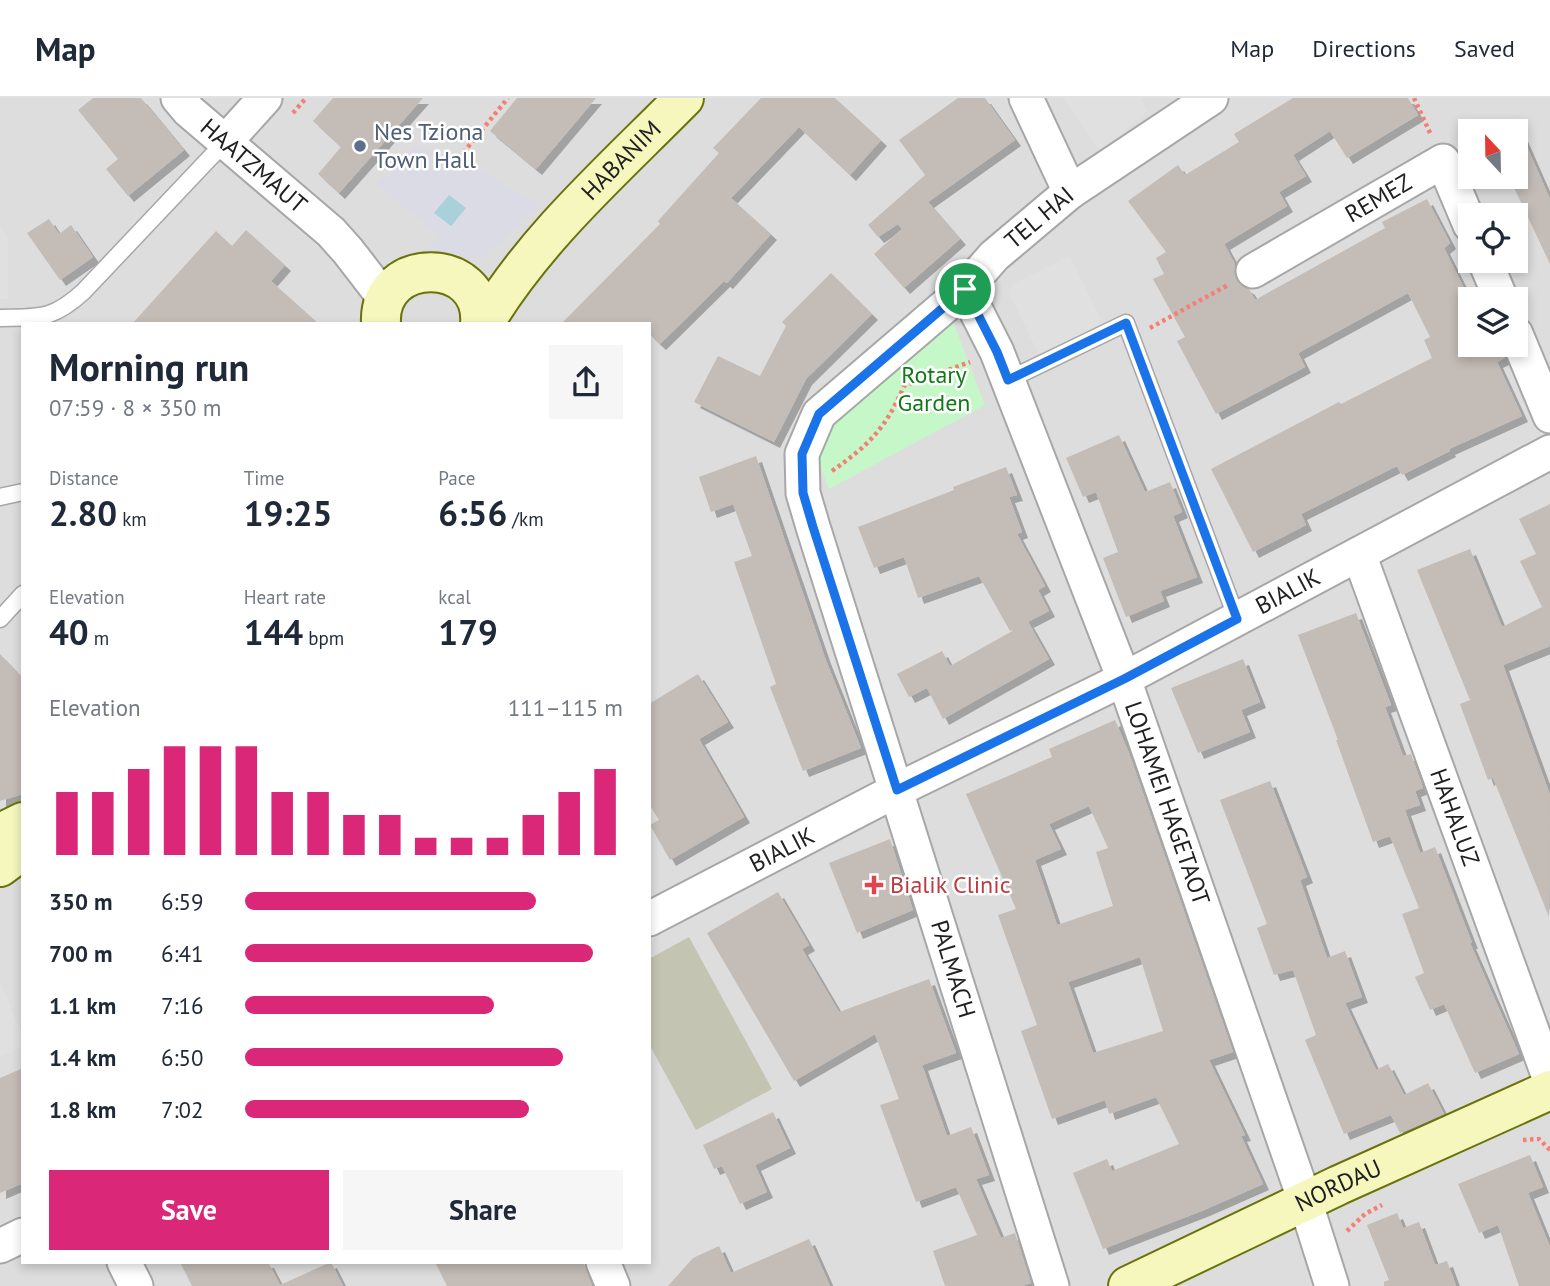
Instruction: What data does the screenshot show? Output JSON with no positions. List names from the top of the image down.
{
  "streets": {
    "street": [
      "HABANIM",
      "HAATZMAUT",
      "REMEZ",
      "TEL HAI",
      "BIALIK",
      "LOHAMEI HAGETAOT",
      "HAHALUZ",
      "PALMACH",
      "NORDAU"
    ]
  },
  "crossings": [
    ["HABANIM", "HAATZMAUT"],
    ["TEL HAI", "LOHAMEI HAGETAOT"],
    ["TEL HAI", "PALMACH"],
    ["BIALIK", "LOHAMEI HAGETAOT"],
    ["BIALIK", "HAHALUZ"],
    ["BIALIK", "PALMACH"],
    ["LOHAMEI HAGETAOT", "NORDAU"]
  ],
  "parks": ["Rotary Garden"],
  "places": {
    "other": ["Nes Tziona Town Hall"],
    "health": ["Bialik Clinic"]
  },
  "north": "top",
  "page": {
    "header": "Map",
    "nav": ["Map", "Directions", "Saved"],
    "heading": ["Morning run", "07:59 · 8 × 350 m"],
    "stats": [
      ["Distance", "2.80 km"],
      ["Time", "19:25"],
      ["Pace", "6:56 /km"],
      ["Elevation", "40 m"],
      ["Heart rate", "144 bpm"],
      ["kcal", "179"]
    ],
    "chart": ["Elevation", "111–115 m"],
    "list": [
      {
        "name": "350 m",
        "note": "6:59"
      },
      {
        "name": "700 m",
        "note": "6:41"
      },
      {
        "name": "1.1 km",
        "note": "7:16"
      },
      {
        "name": "1.4 km",
        "note": "6:50"
      },
      {
        "name": "1.8 km",
        "note": "7:02"
      }
    ],
    "buttons": ["Save", "Share"]
  }
}
